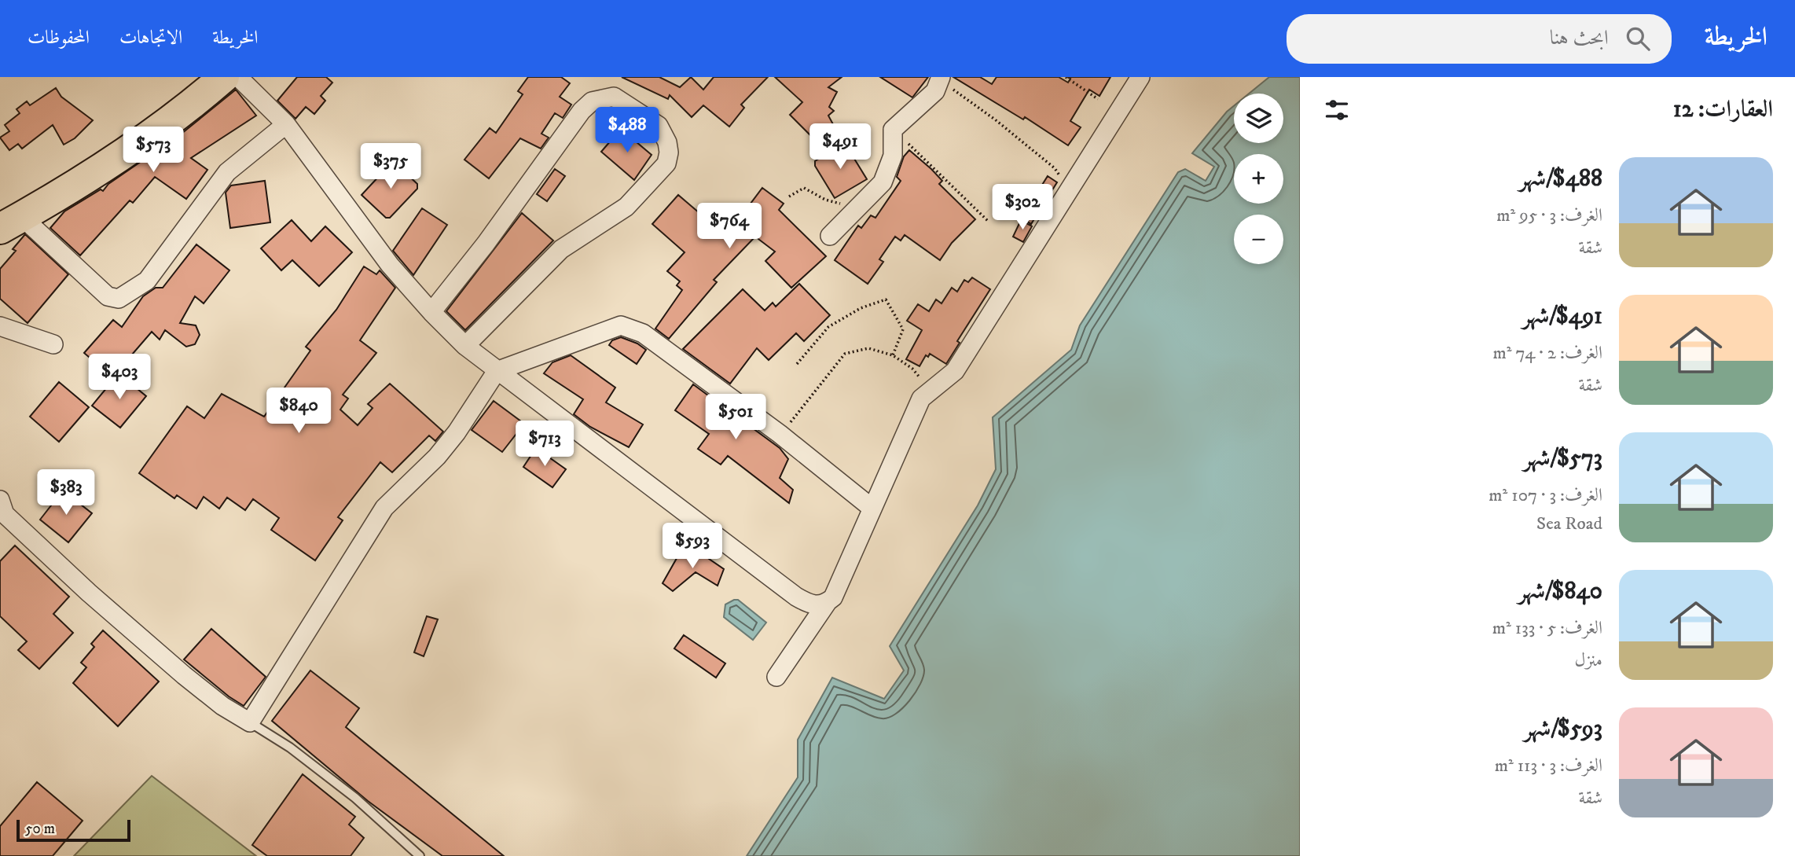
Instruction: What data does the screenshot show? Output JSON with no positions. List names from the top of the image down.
{
  "scale_bar": "50 m",
  "page": {
    "header": "الخريطة",
    "search": "ابحث هنا",
    "nav": ["الخريطة", "الاتجاهات", "المحفوظات"],
    "heading": "العقارات: 12",
    "map_buttons": ["+", "−"],
    "price": [
      "$488",
      "$491",
      "$573",
      "$375",
      "$302",
      "$764",
      "$403",
      "$840",
      "$501",
      "$713",
      "$383",
      "$593"
    ],
    "list": [
      {
        "name": "$488/شهر",
        "note": "الغرف: 3 · 95 m² · شقة"
      },
      {
        "name": "$491/شهر",
        "note": "الغرف: 2 · 74 m² · شقة"
      },
      {
        "name": "$573/شهر",
        "note": "الغرف: 3 · 107 m² · Sea Road"
      },
      {
        "name": "$840/شهر",
        "note": "الغرف: 5 · 133 m² · منزل"
      },
      {
        "name": "$593/شهر",
        "note": "الغرف: 3 · 113 m² · شقة"
      }
    ],
    "scale": "50 m"
  }
}
